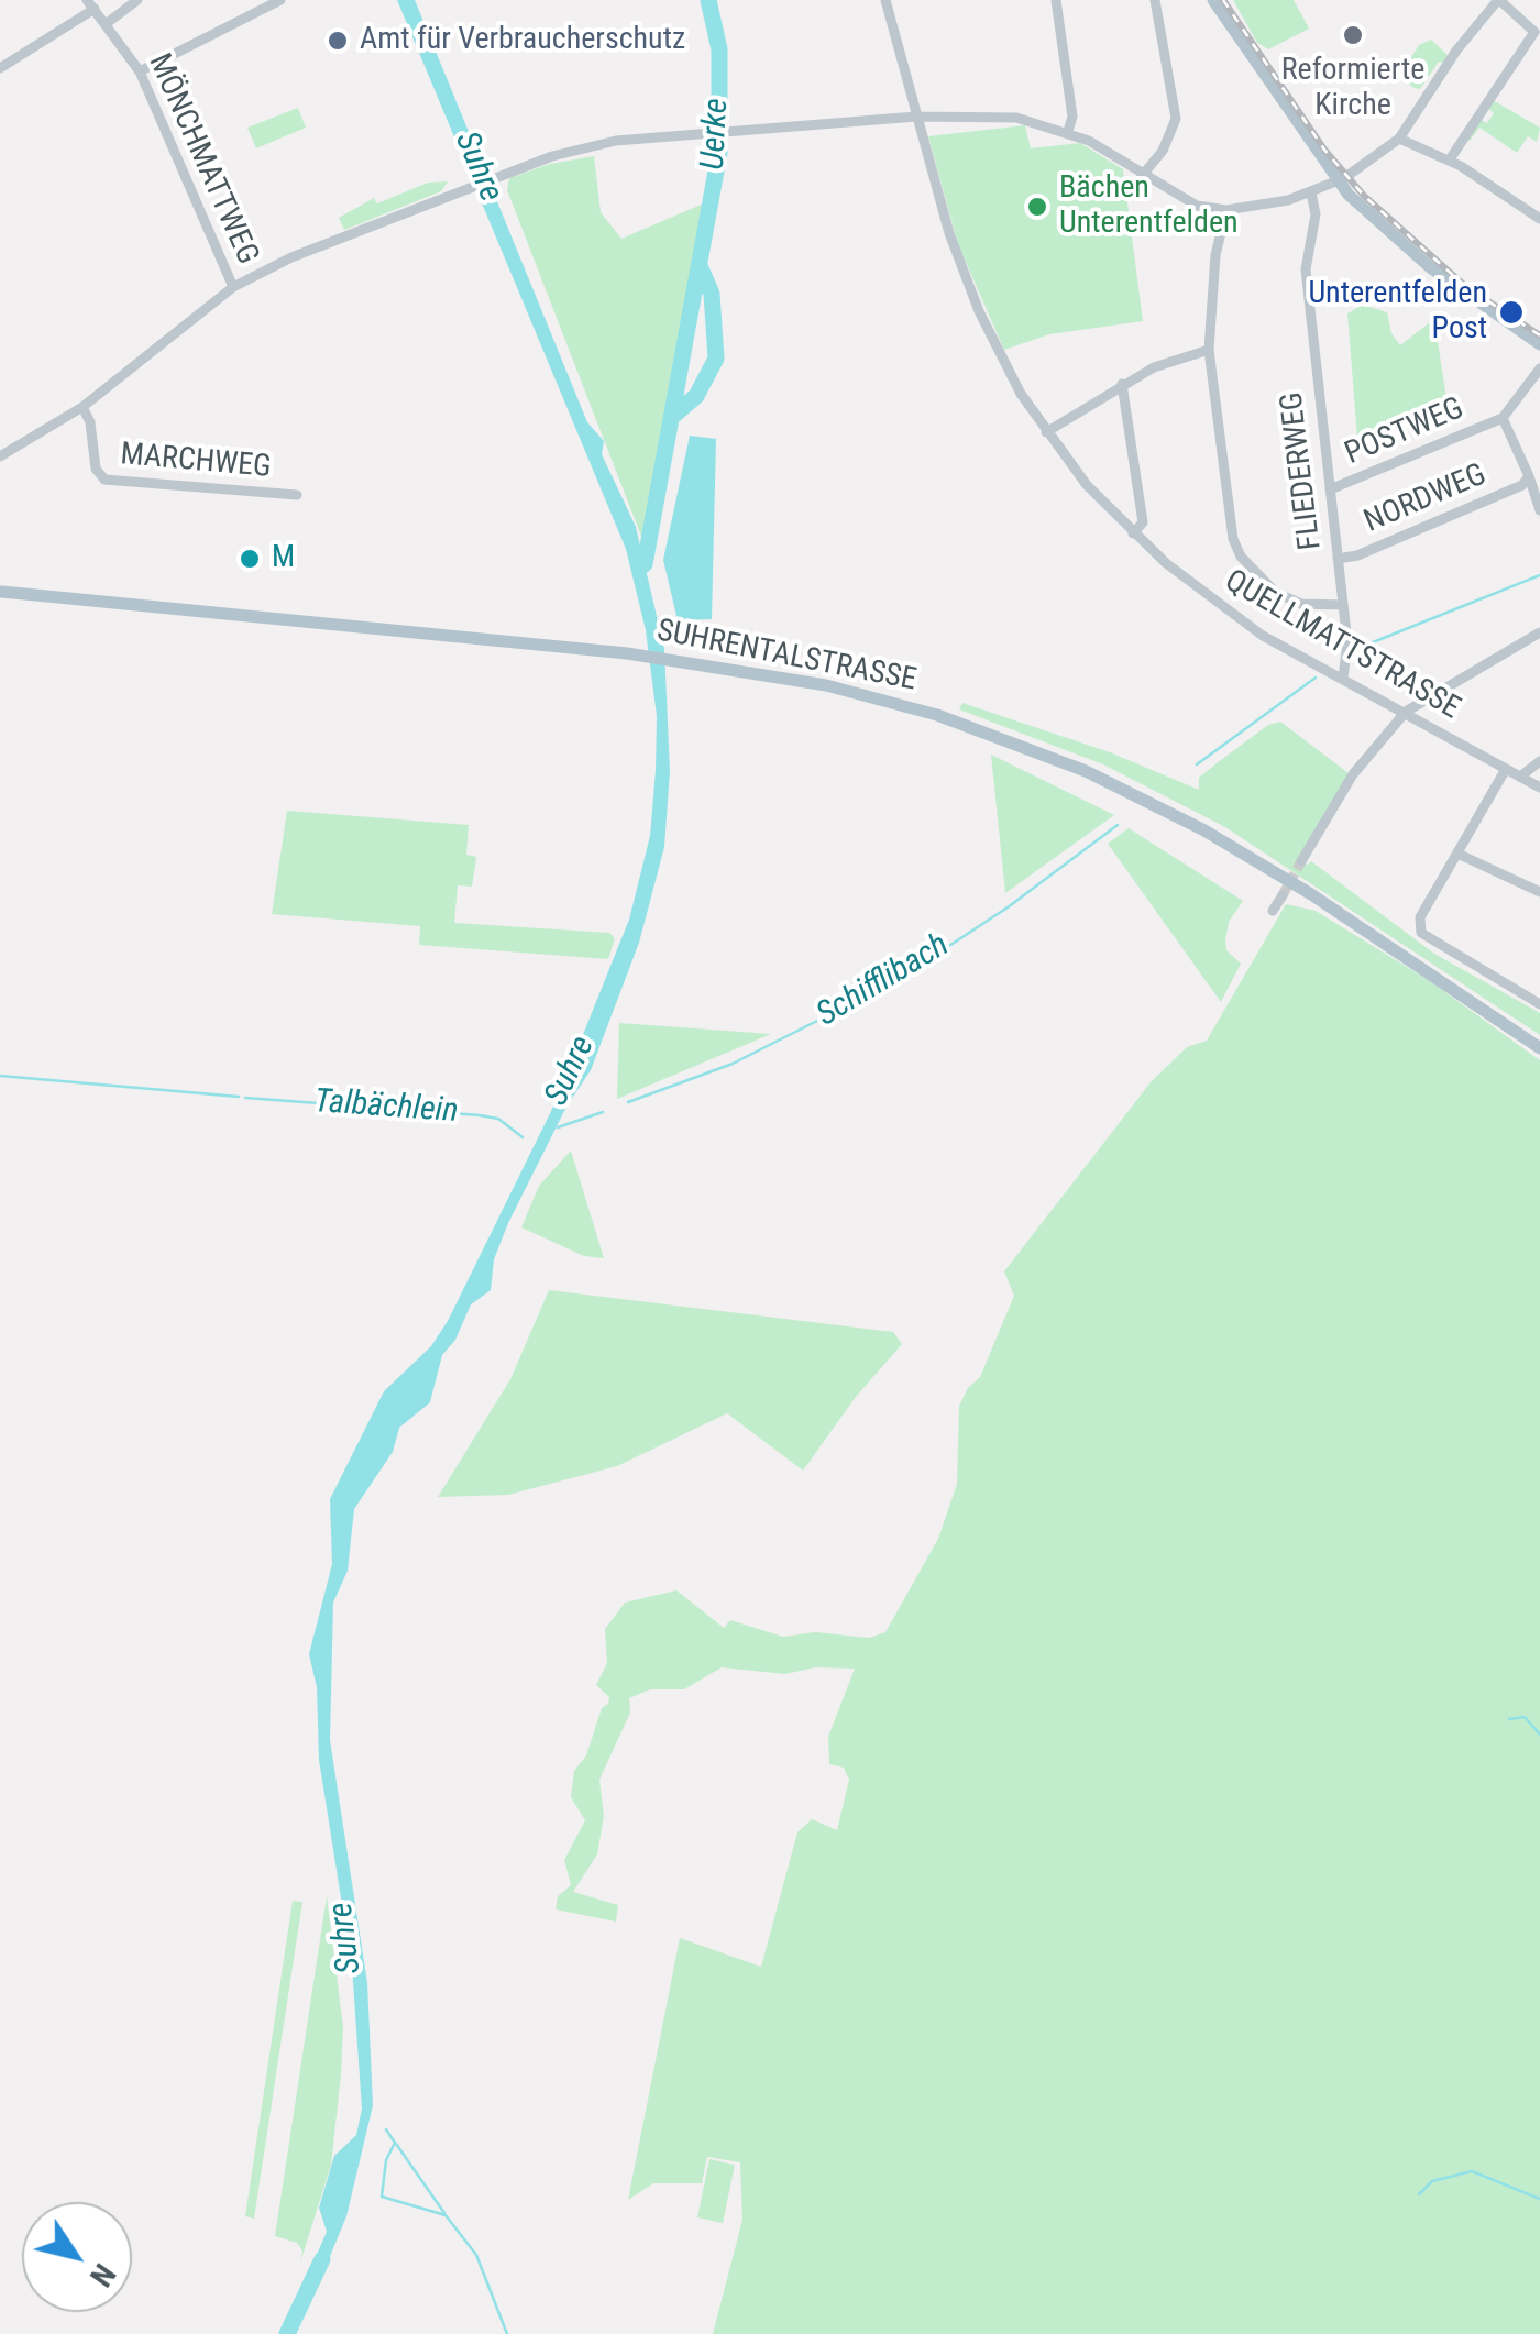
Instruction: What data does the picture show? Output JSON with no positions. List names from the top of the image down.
{
  "streets": {
    "main road": ["SUHRENTALSTRASSE"],
    "street": [
      "MÖNCHMATTWEG",
      "POSTWEG",
      "MARCHWEG",
      "FLIEDERWEG",
      "NORDWEG",
      "QUELLMATTSTRASSE"
    ]
  },
  "crossings": [
    ["POSTWEG", "FLIEDERWEG"],
    ["POSTWEG", "NORDWEG"],
    ["FLIEDERWEG", "NORDWEG"],
    ["FLIEDERWEG", "QUELLMATTSTRASSE"]
  ],
  "water": [
    "Uerke",
    "Suhre",
    "Schifflibach",
    "Talbächlein"
  ],
  "places": [
    "Reformierte Kirche",
    "Amt für Verbraucherschutz",
    "Bächen Unterentfelden",
    "Unterentfelden Post",
    "M"
  ],
  "north": "bottom right"
}
